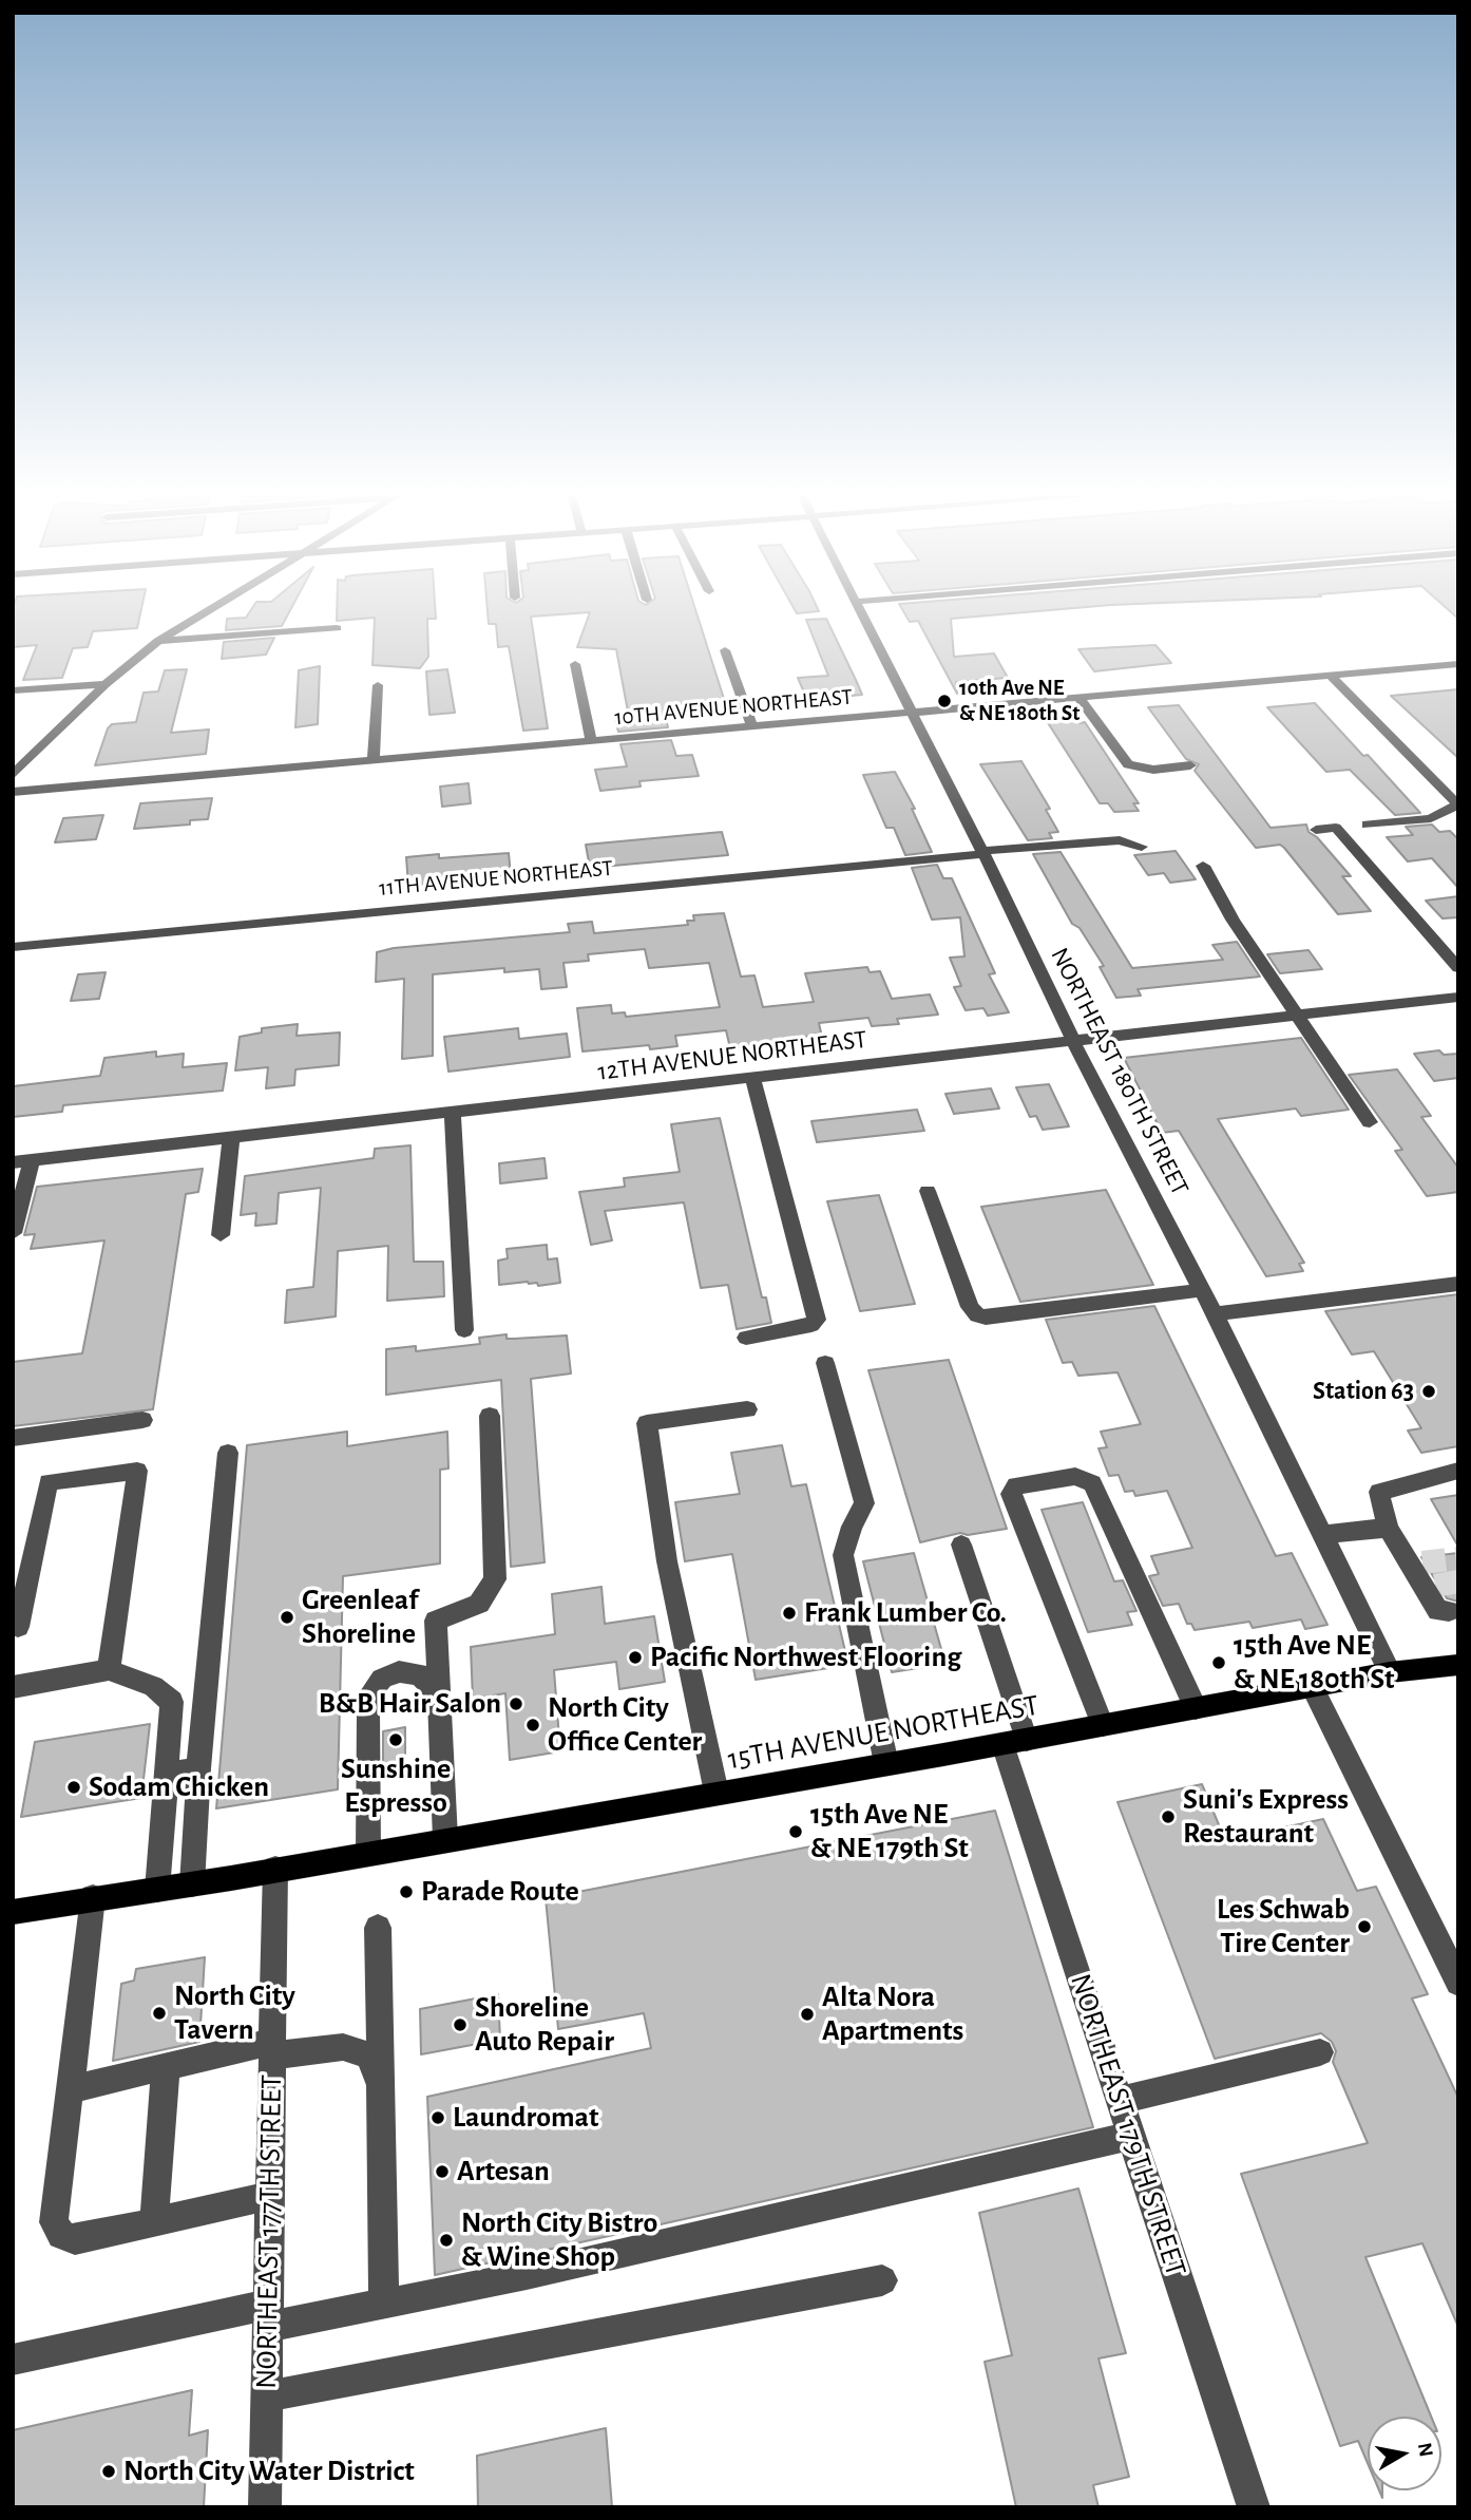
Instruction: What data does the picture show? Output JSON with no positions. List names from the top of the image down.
{
  "streets": {
    "main road": ["15TH AVENUE NORTHEAST"],
    "street": [
      "10TH AVENUE NORTHEAST",
      "11TH AVENUE NORTHEAST",
      "12TH AVENUE NORTHEAST",
      "NORTHEAST 180TH STREET",
      "NORTHEAST 179TH STREET",
      "NORTHEAST 177TH STREET"
    ]
  },
  "crossings": [
    ["10TH AVENUE NORTHEAST", "NORTHEAST 180TH STREET"],
    ["11TH AVENUE NORTHEAST", "NORTHEAST 180TH STREET"],
    ["12TH AVENUE NORTHEAST", "NORTHEAST 180TH STREET"],
    ["NORTHEAST 180TH STREET", "15TH AVENUE NORTHEAST"],
    ["15TH AVENUE NORTHEAST", "NORTHEAST 179TH STREET"],
    ["15TH AVENUE NORTHEAST", "NORTHEAST 177TH STREET"]
  ],
  "places": [
    "10th Ave NE & NE 180th St",
    "Station 63",
    "Frank Lumber Co.",
    "Greenleaf Shoreline",
    "Pacific Northwest Flooring",
    "15th Ave NE & NE 180th St",
    "B&B Hair Salon",
    "North City Office Center",
    "Sunshine Espresso",
    "Sodam Chicken",
    "Suni's Express Restaurant",
    "15th Ave NE & NE 179th St",
    "Parade Route",
    "Les Schwab Tire Center",
    "North City Tavern",
    "Alta Nora Apartments",
    "Shoreline Auto Repair",
    "Laundromat",
    "Artesan",
    "North City Bistro & Wine Shop",
    "North City Water District"
  ],
  "north": "right"
}
